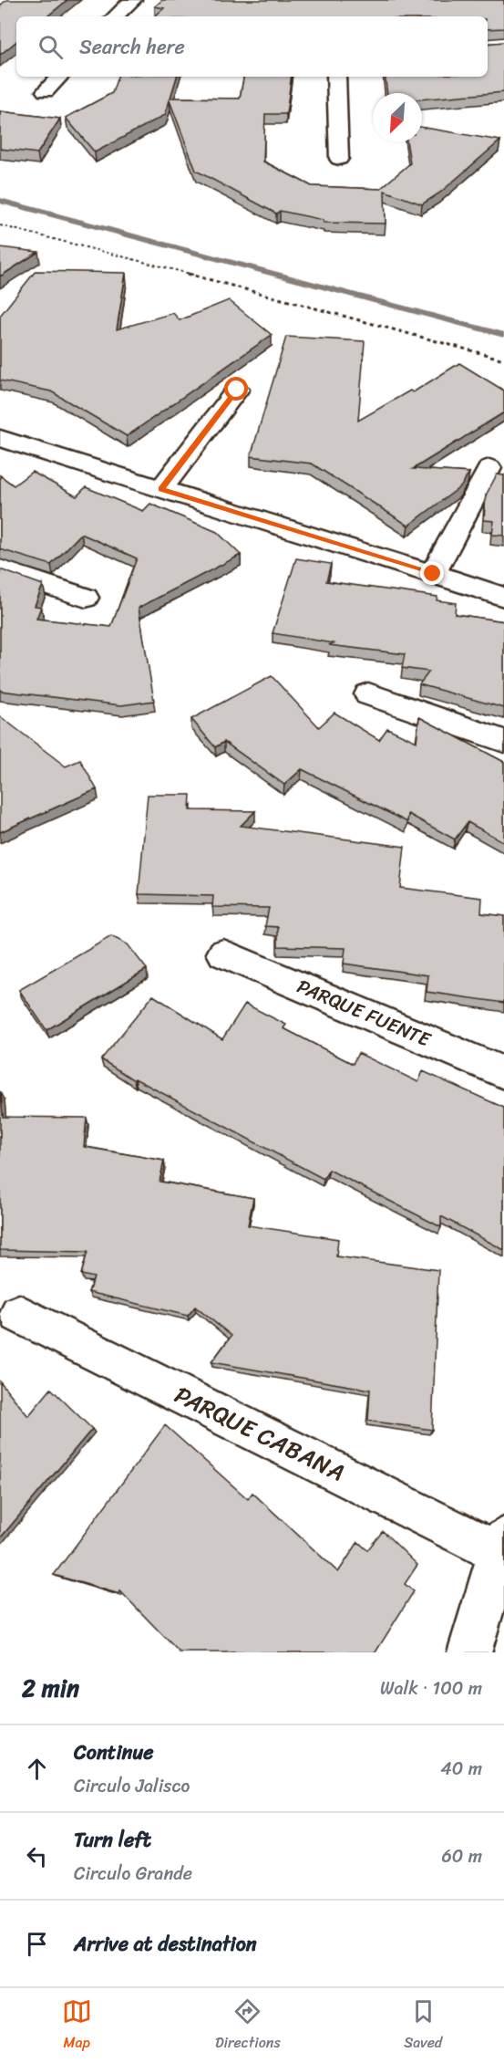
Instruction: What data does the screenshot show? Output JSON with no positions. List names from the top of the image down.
{
  "streets": {
    "street": ["PARQUE FUENTE", "PARQUE CABANA"]
  },
  "north": "bottom left",
  "page": {
    "search": "Search here",
    "heading": ["2 min", "Walk · 100 m"],
    "list": [
      ["Continue", "Circulo Jalisco", "40 m"],
      ["Turn left", "Circulo Grande", "60 m"],
      "Arrive at destination"
    ],
    "nav": ["Map", "Directions", "Saved"]
  }
}
